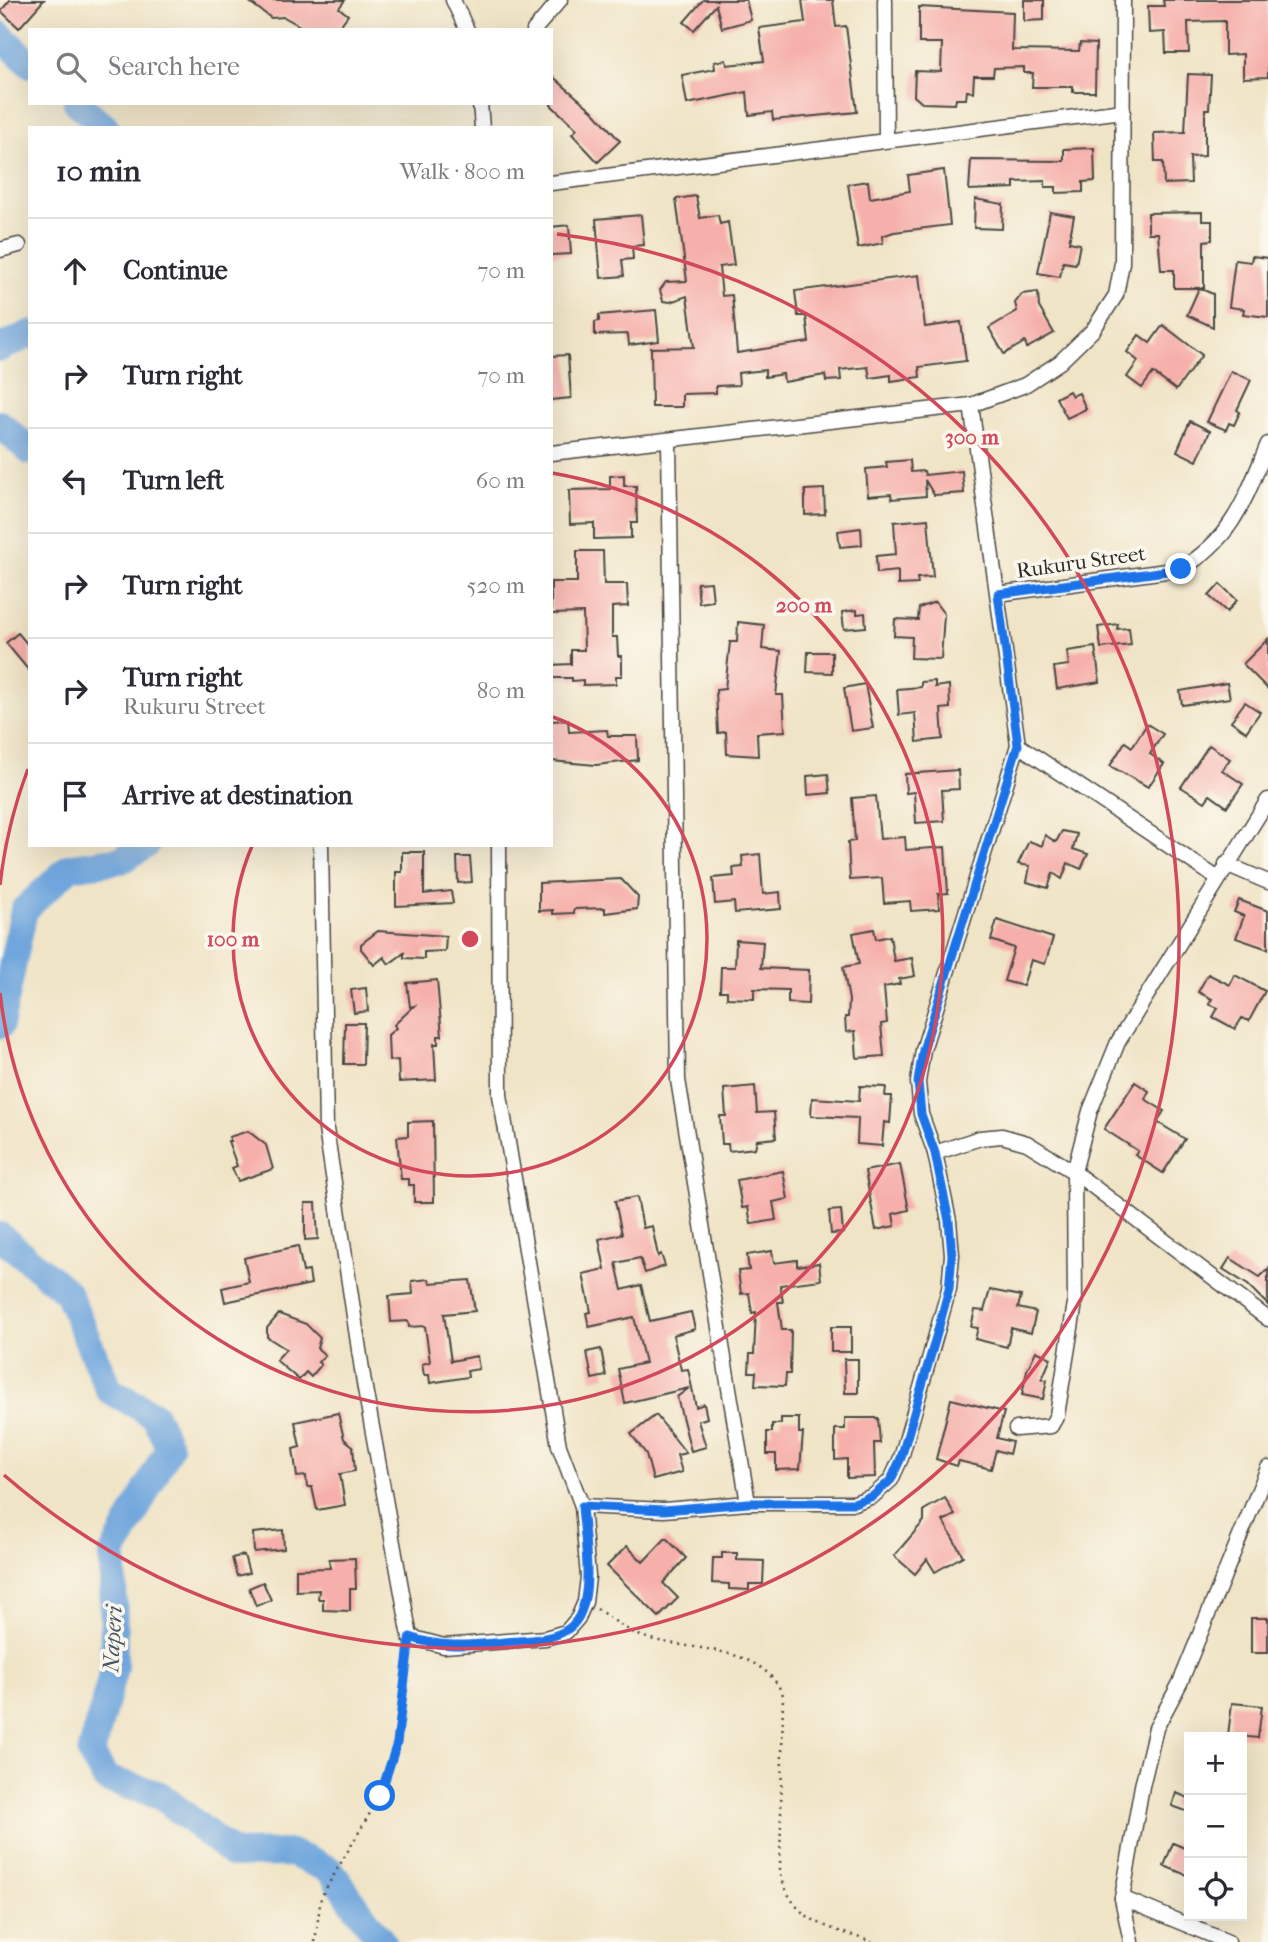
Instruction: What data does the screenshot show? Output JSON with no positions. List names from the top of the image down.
{
  "streets": {
    "street": ["Rukuru Street"]
  },
  "water": ["Naperi"],
  "page": {
    "search": "Search here",
    "heading": ["10 min", "Walk · 800 m"],
    "list": [
      ["Continue", "70 m"],
      ["Turn right", "70 m"],
      ["Turn left", "60 m"],
      ["Turn right", "520 m"],
      ["Turn right", "Rukuru Street", "80 m"],
      "Arrive at destination"
    ],
    "map_buttons": ["+", "−"]
  },
  "rings": ["300 m", "200 m", "100 m"]
}
